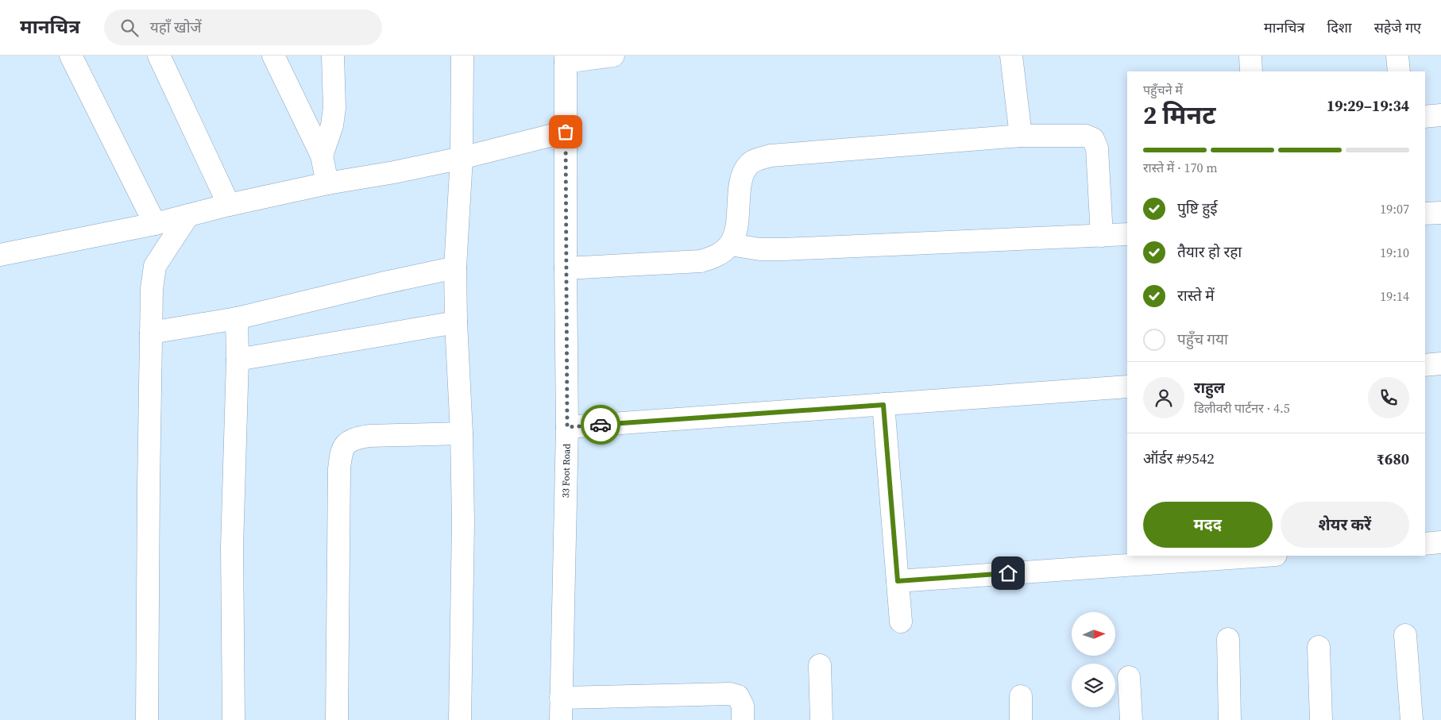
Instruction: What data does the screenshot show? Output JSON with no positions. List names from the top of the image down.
{
  "streets": {
    "street": ["33 Foot Road"]
  },
  "north": "right",
  "page": {
    "header": "मानचित्र",
    "search": "यहाँ खोजें",
    "nav": ["मानचित्र", "दिशा", "सहेजे गए"],
    "heading": ["2 मिनट", "पहुँचने में", "19:29–19:34"],
    "panel": [
      "राहुल",
      "डिलीवरी पार्टनर · 4.5",
      "ऑर्डर #9542",
      "₹680"
    ],
    "bar": "रास्ते में · 170 m",
    "list": [
      ["पुष्टि हुई", "19:07"],
      ["तैयार हो रहा", "19:10"],
      ["रास्ते में", "19:14"],
      "पहुँच गया"
    ],
    "buttons": ["मदद", "शेयर करें"]
  }
}
